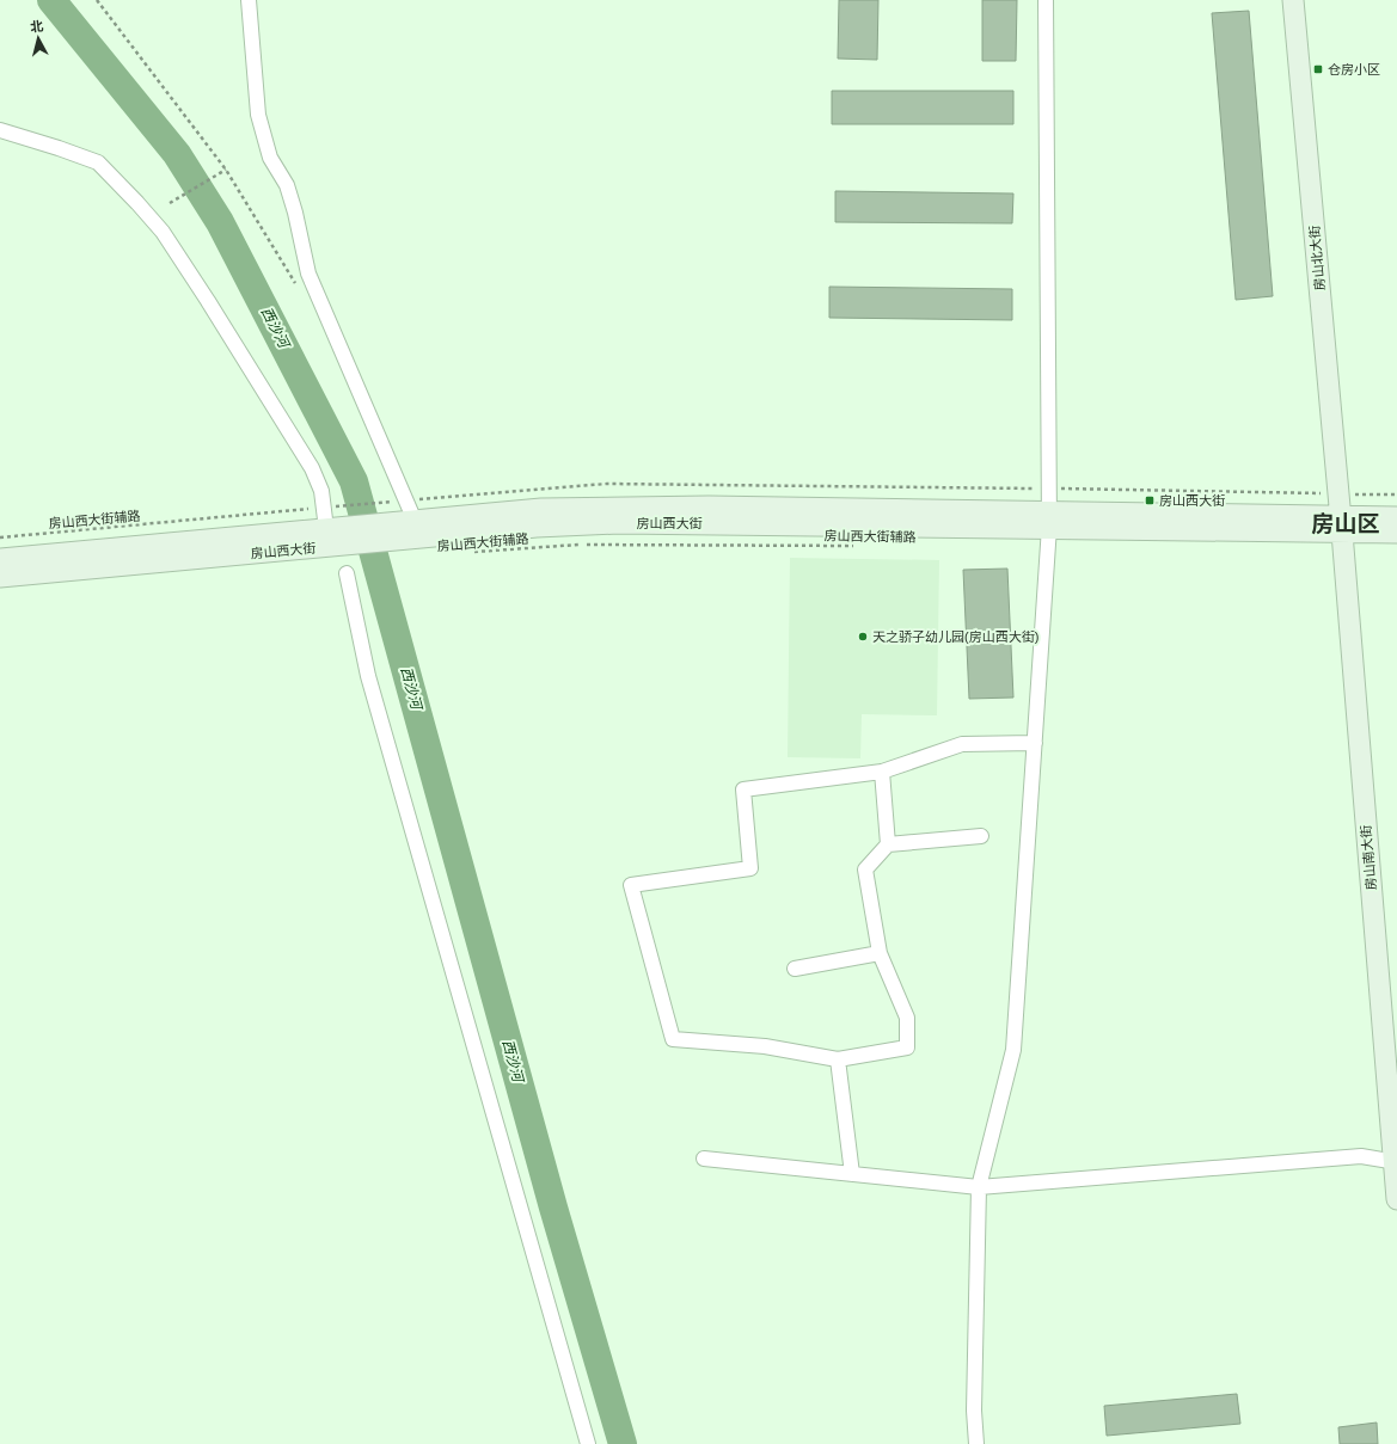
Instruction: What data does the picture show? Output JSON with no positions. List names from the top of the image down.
{
  "streets": {
    "main road": ["房山北大街", "房山西大街", "房山南大街"],
    "path": ["房山西大街辅路"]
  },
  "crossings": [
    ["房山北大街", "房山西大街"],
    ["房山北大街", "房山南大街"],
    ["房山西大街", "房山南大街"]
  ],
  "districts": ["房山区"],
  "water": ["西沙河"],
  "places": {
    "transit": ["仓房小区", "房山西大街"],
    "other": ["天之骄子幼儿园(房山西大街)"]
  },
  "north": "top"
}
